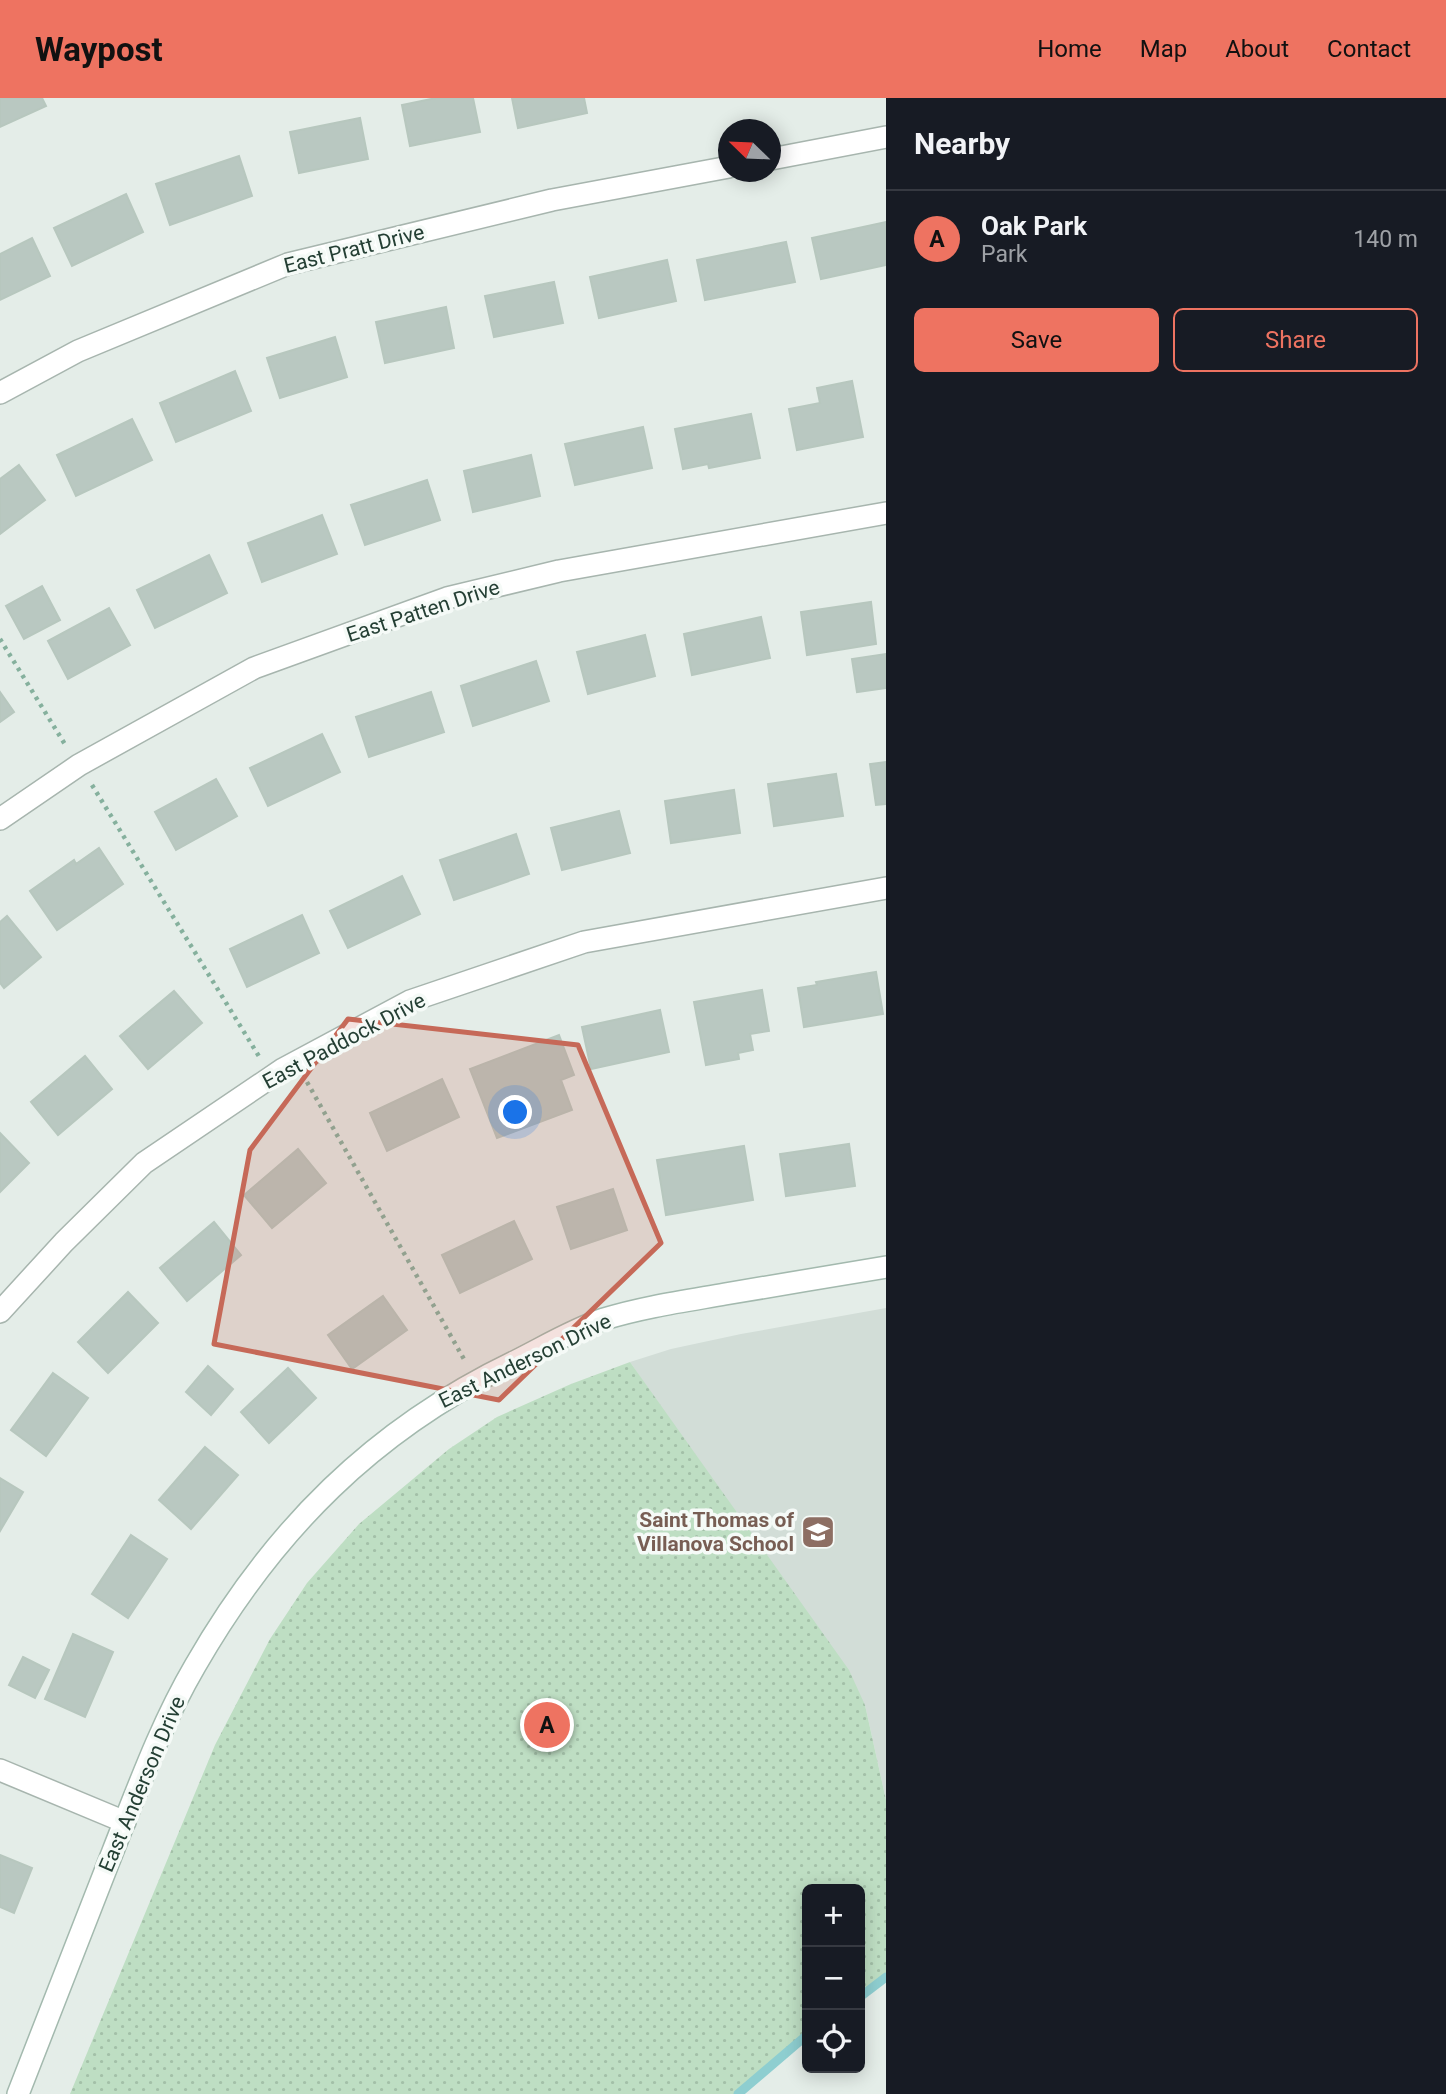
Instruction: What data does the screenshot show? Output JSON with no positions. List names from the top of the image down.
{
  "streets": {
    "street": [
      "East Pratt Drive",
      "East Patten Drive",
      "East Paddock Drive",
      "East Anderson Drive"
    ]
  },
  "places": {
    "school or university": ["Saint Thomas of Villanova School"]
  },
  "north": "top left",
  "page": {
    "header": "Waypost",
    "nav": [
      "Home",
      "Map",
      "About",
      "Contact"
    ],
    "heading": "Nearby",
    "list": [
      {
        "mark": "A",
        "name": "Oak Park",
        "note": "Park",
        "value": "140 m"
      }
    ],
    "buttons": ["Save", "Share"],
    "pins": "A",
    "map_buttons": ["+", "−"]
  }
}
